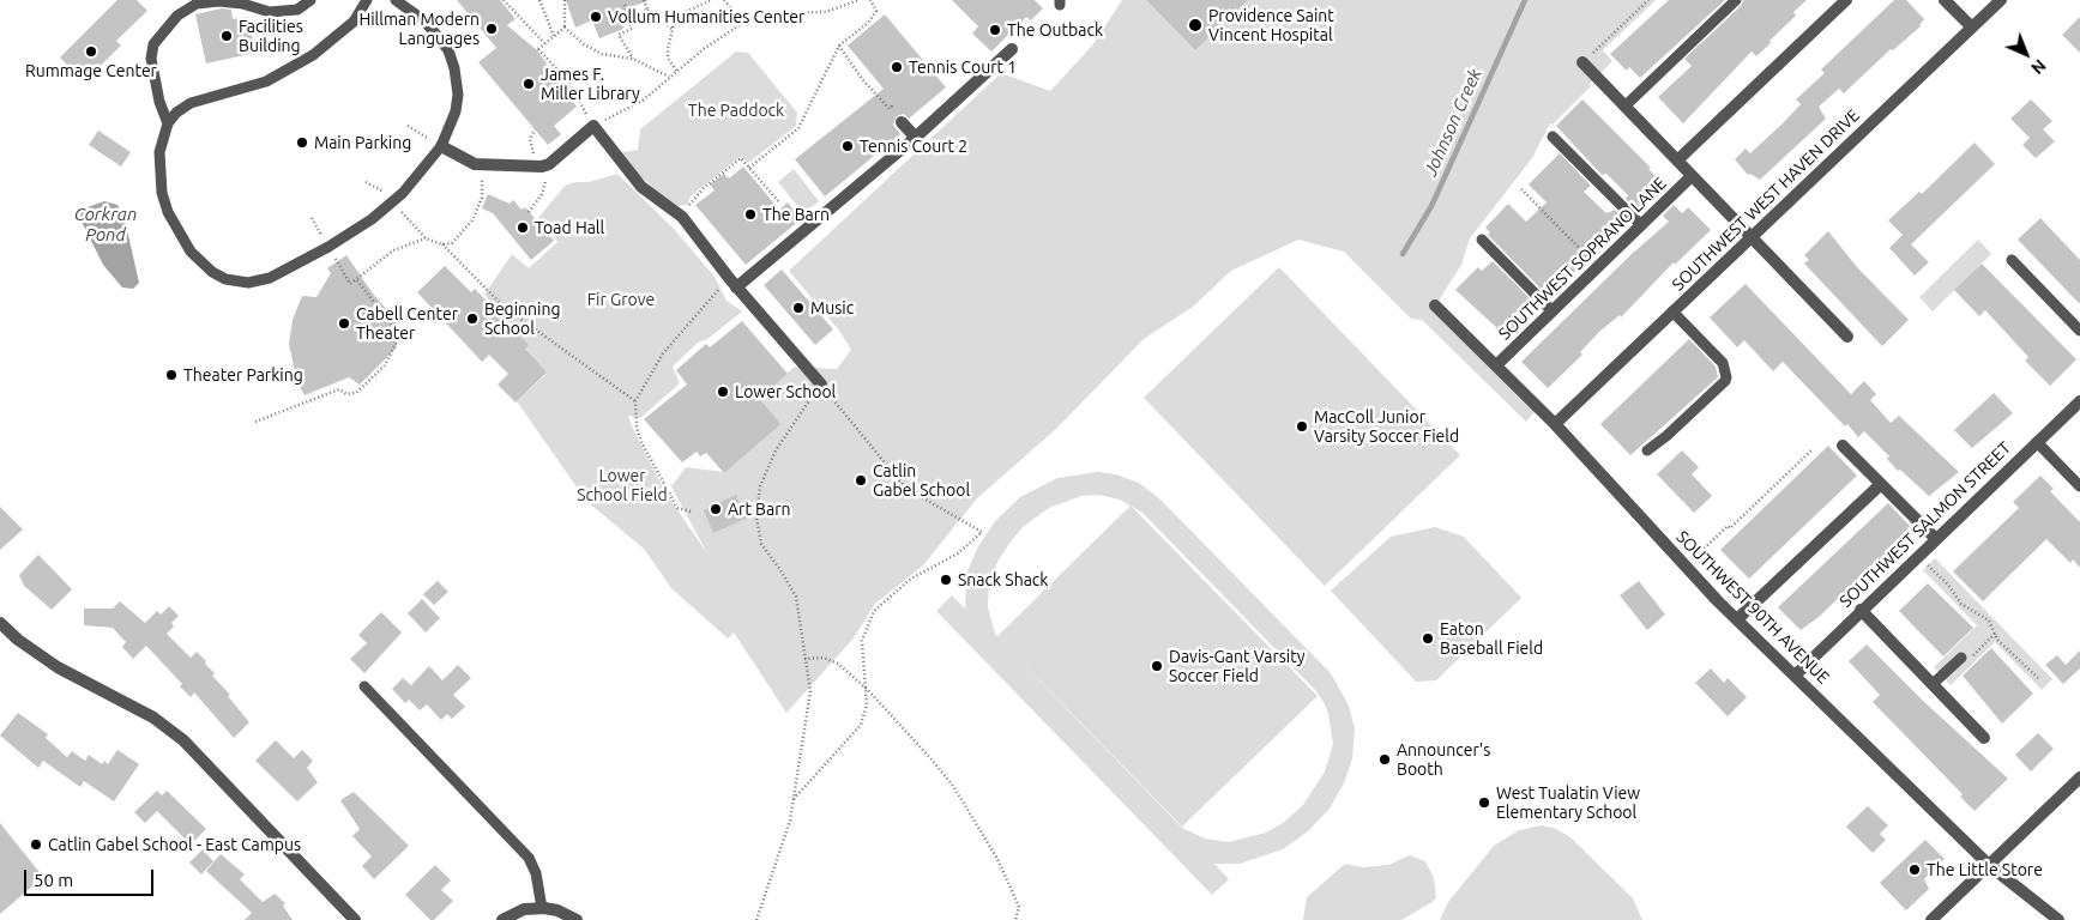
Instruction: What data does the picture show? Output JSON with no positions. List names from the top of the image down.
{
  "streets": {
    "street": [
      "SOUTHWEST WEST HAVEN DRIVE",
      "SOUTHWEST SOPRANO LANE",
      "SOUTHWEST SALMON STREET",
      "SOUTHWEST 90TH AVENUE"
    ]
  },
  "crossings": [
    ["SOUTHWEST WEST HAVEN DRIVE", "SOUTHWEST 90TH AVENUE"],
    ["SOUTHWEST SOPRANO LANE", "SOUTHWEST 90TH AVENUE"],
    ["SOUTHWEST SALMON STREET", "SOUTHWEST 90TH AVENUE"]
  ],
  "water": ["Johnson Creek", "Corkran Pond"],
  "parks": ["The Paddock", "Fir Grove", "Lower School Field"],
  "places": [
    "Vollum Humanities Center",
    "Providence Saint Vincent Hospital",
    "Hillman Modern Languages",
    "The Outback",
    "Facilities Building",
    "Rummage Center",
    "Tennis Court 1",
    "James F. Miller Library",
    "Main Parking",
    "Tennis Court 2",
    "The Barn",
    "Toad Hall",
    "Music",
    "Beginning School",
    "Cabell Center Theater",
    "Theater Parking",
    "Lower School",
    "MacColl Junior Varsity Soccer Field",
    "Catlin Gabel School",
    "Art Barn",
    "Snack Shack",
    "Eaton Baseball Field",
    "Davis-Gant Varsity Soccer Field",
    "Announcer's Booth",
    "West Tualatin View Elementary School",
    "Catlin Gabel School - East Campus",
    "The Little Store"
  ],
  "scale_bar": "50 m",
  "north": "bottom right"
}
